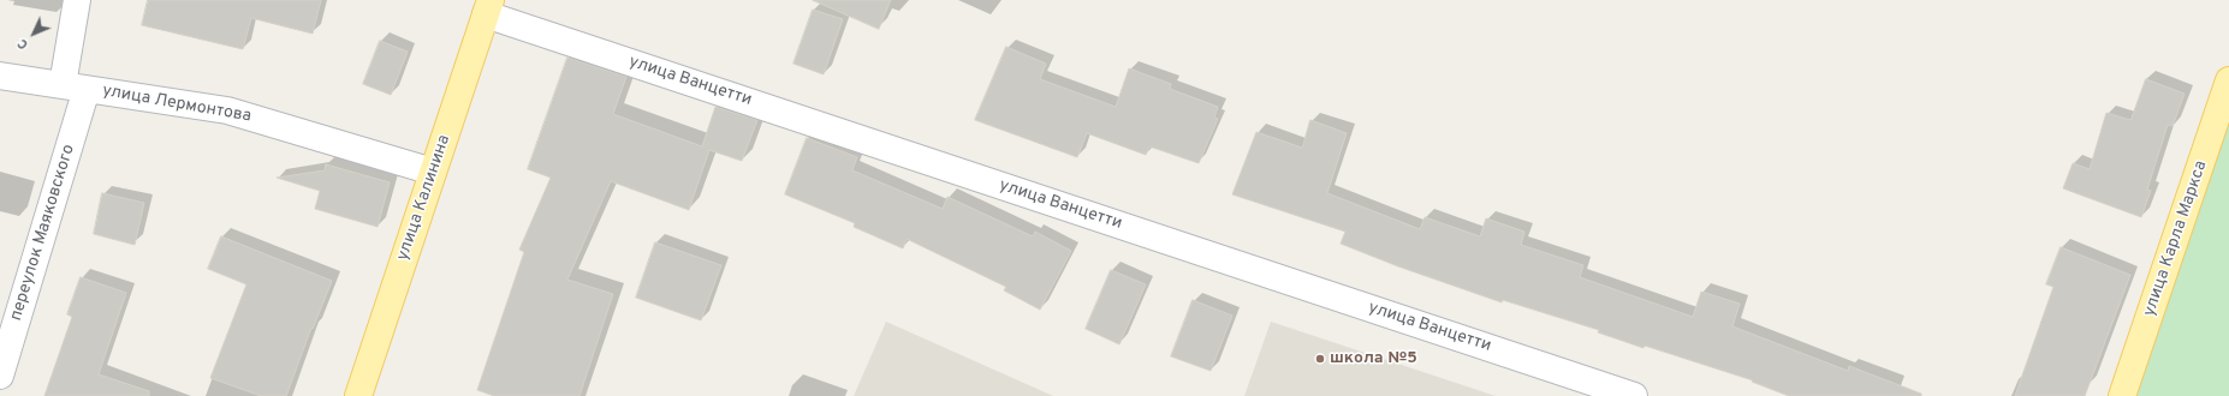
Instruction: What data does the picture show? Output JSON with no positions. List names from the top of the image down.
{
  "streets": {
    "main road": ["улица Калинина", "улица Карла Маркса"],
    "street": ["улица Ванцетти", "улица Лермонтова", "переулок Маяковского"]
  },
  "crossings": [
    ["улица Ванцетти", "улица Калинина"],
    ["улица Лермонтова", "улица Калинина"],
    ["улица Лермонтова", "переулок Маяковского"]
  ],
  "places": ["школа №5"],
  "north": "bottom left"
}
